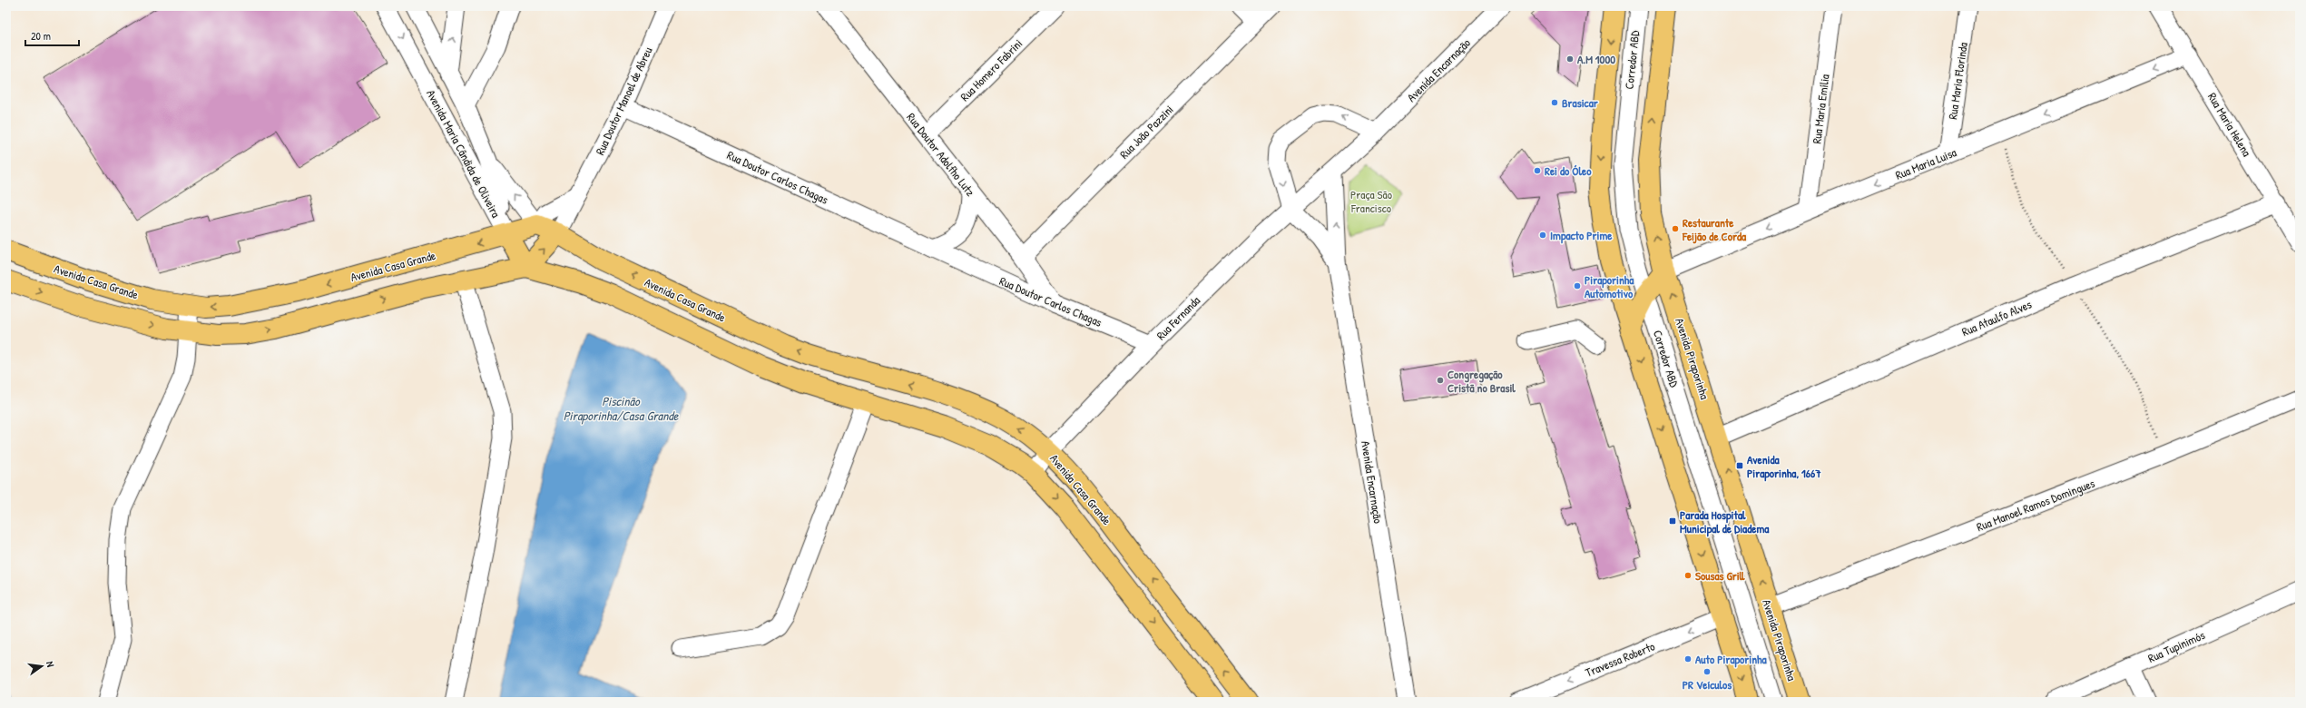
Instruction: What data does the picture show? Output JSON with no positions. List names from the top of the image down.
{
  "streets": {
    "main road": ["Avenida Casa Grande", "Avenida Piraporinha"],
    "street": [
      "Corredor ABD",
      "Rua Homero Fabrini",
      "Avenida Encarnação",
      "Rua Maria Florinda",
      "Rua Doutor Manoel de Abreu",
      "Rua Maria Emília",
      "Rua Maria Helena",
      "Rua João Pazzini",
      "Avenida Maria Cândida de Oliveira",
      "Rua Doutor Adolfho Lutz",
      "Rua Maria Luisa",
      "Rua Doutor Carlos Chagas",
      "Rua Fernanda",
      "Rua Ataulfo Alves",
      "Rua Manoel Ramos Domingues",
      "Rua Tupinimós",
      "Travessa Roberto"
    ]
  },
  "crossings": [
    ["Rua Homero Fabrini", "Rua Doutor Adolfho Lutz"],
    ["Avenida Encarnação", "Rua Fernanda"],
    ["Rua Maria Florinda", "Rua Maria Luisa"],
    ["Rua Doutor Manoel de Abreu", "Rua Doutor Carlos Chagas"],
    ["Rua Doutor Manoel de Abreu", "Avenida Casa Grande"],
    ["Rua Maria Emília", "Rua Maria Luisa"],
    ["Rua Maria Helena", "Rua Maria Luisa"],
    ["Rua Maria Helena", "Rua Ataulfo Alves"],
    ["Rua João Pazzini", "Rua Doutor Adolfho Lutz"],
    ["Avenida Maria Cândida de Oliveira", "Avenida Casa Grande"],
    ["Rua Doutor Adolfho Lutz", "Rua Doutor Carlos Chagas"],
    ["Rua Maria Luisa", "Avenida Piraporinha"],
    ["Rua Doutor Carlos Chagas", "Rua Fernanda"],
    ["Avenida Casa Grande", "Rua Fernanda"],
    ["Rua Ataulfo Alves", "Avenida Piraporinha"],
    ["Avenida Piraporinha", "Rua Manoel Ramos Domingues"]
  ],
  "one_way": ["Rua Maria Luisa", "Travessa Roberto"],
  "water": ["Piscinão Piraporinha/Casa Grande"],
  "parks": ["Praça São Francisco"],
  "places": {
    "other": [
      "A.M 1000",
      "Brasicar",
      "Rei do Óleo",
      "Restaurante Feijão de Corda",
      "Impacto Prime",
      "Piraporinha Automotivo",
      "Congregação Cristã no Brasil",
      "Sousas Grill",
      "Auto Piraporinha",
      "PR Veículos"
    ],
    "transit": ["Avenida Piraporinha, 1667", "Parada Hospital Municipal de Diadema"]
  },
  "scale_bar": "20 m",
  "north": "right"
}
